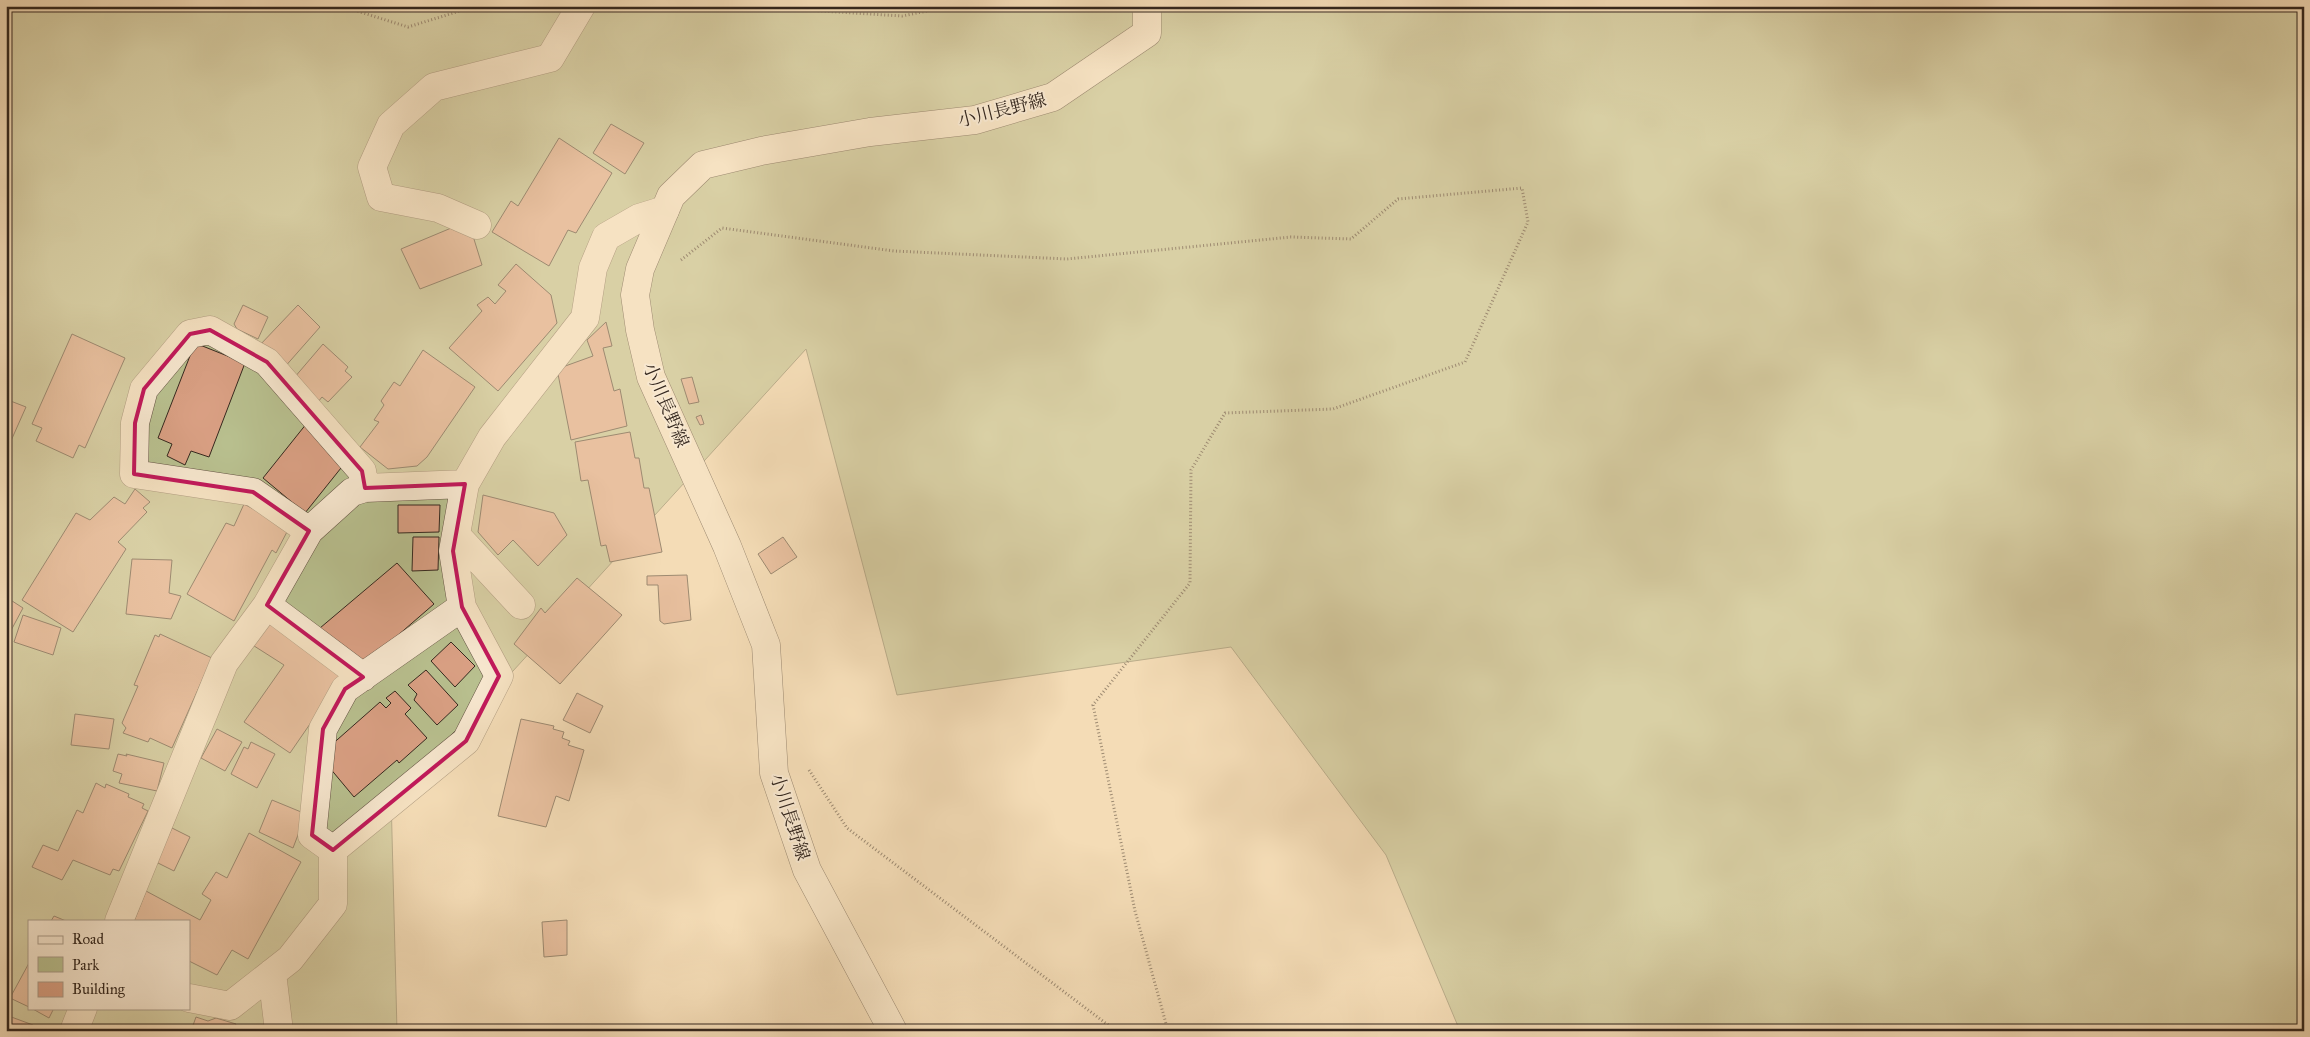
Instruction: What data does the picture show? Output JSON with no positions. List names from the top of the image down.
{
  "streets": {
    "street": ["小川長野線"]
  },
  "legend": ["Road", "Park", "Building"]
}
